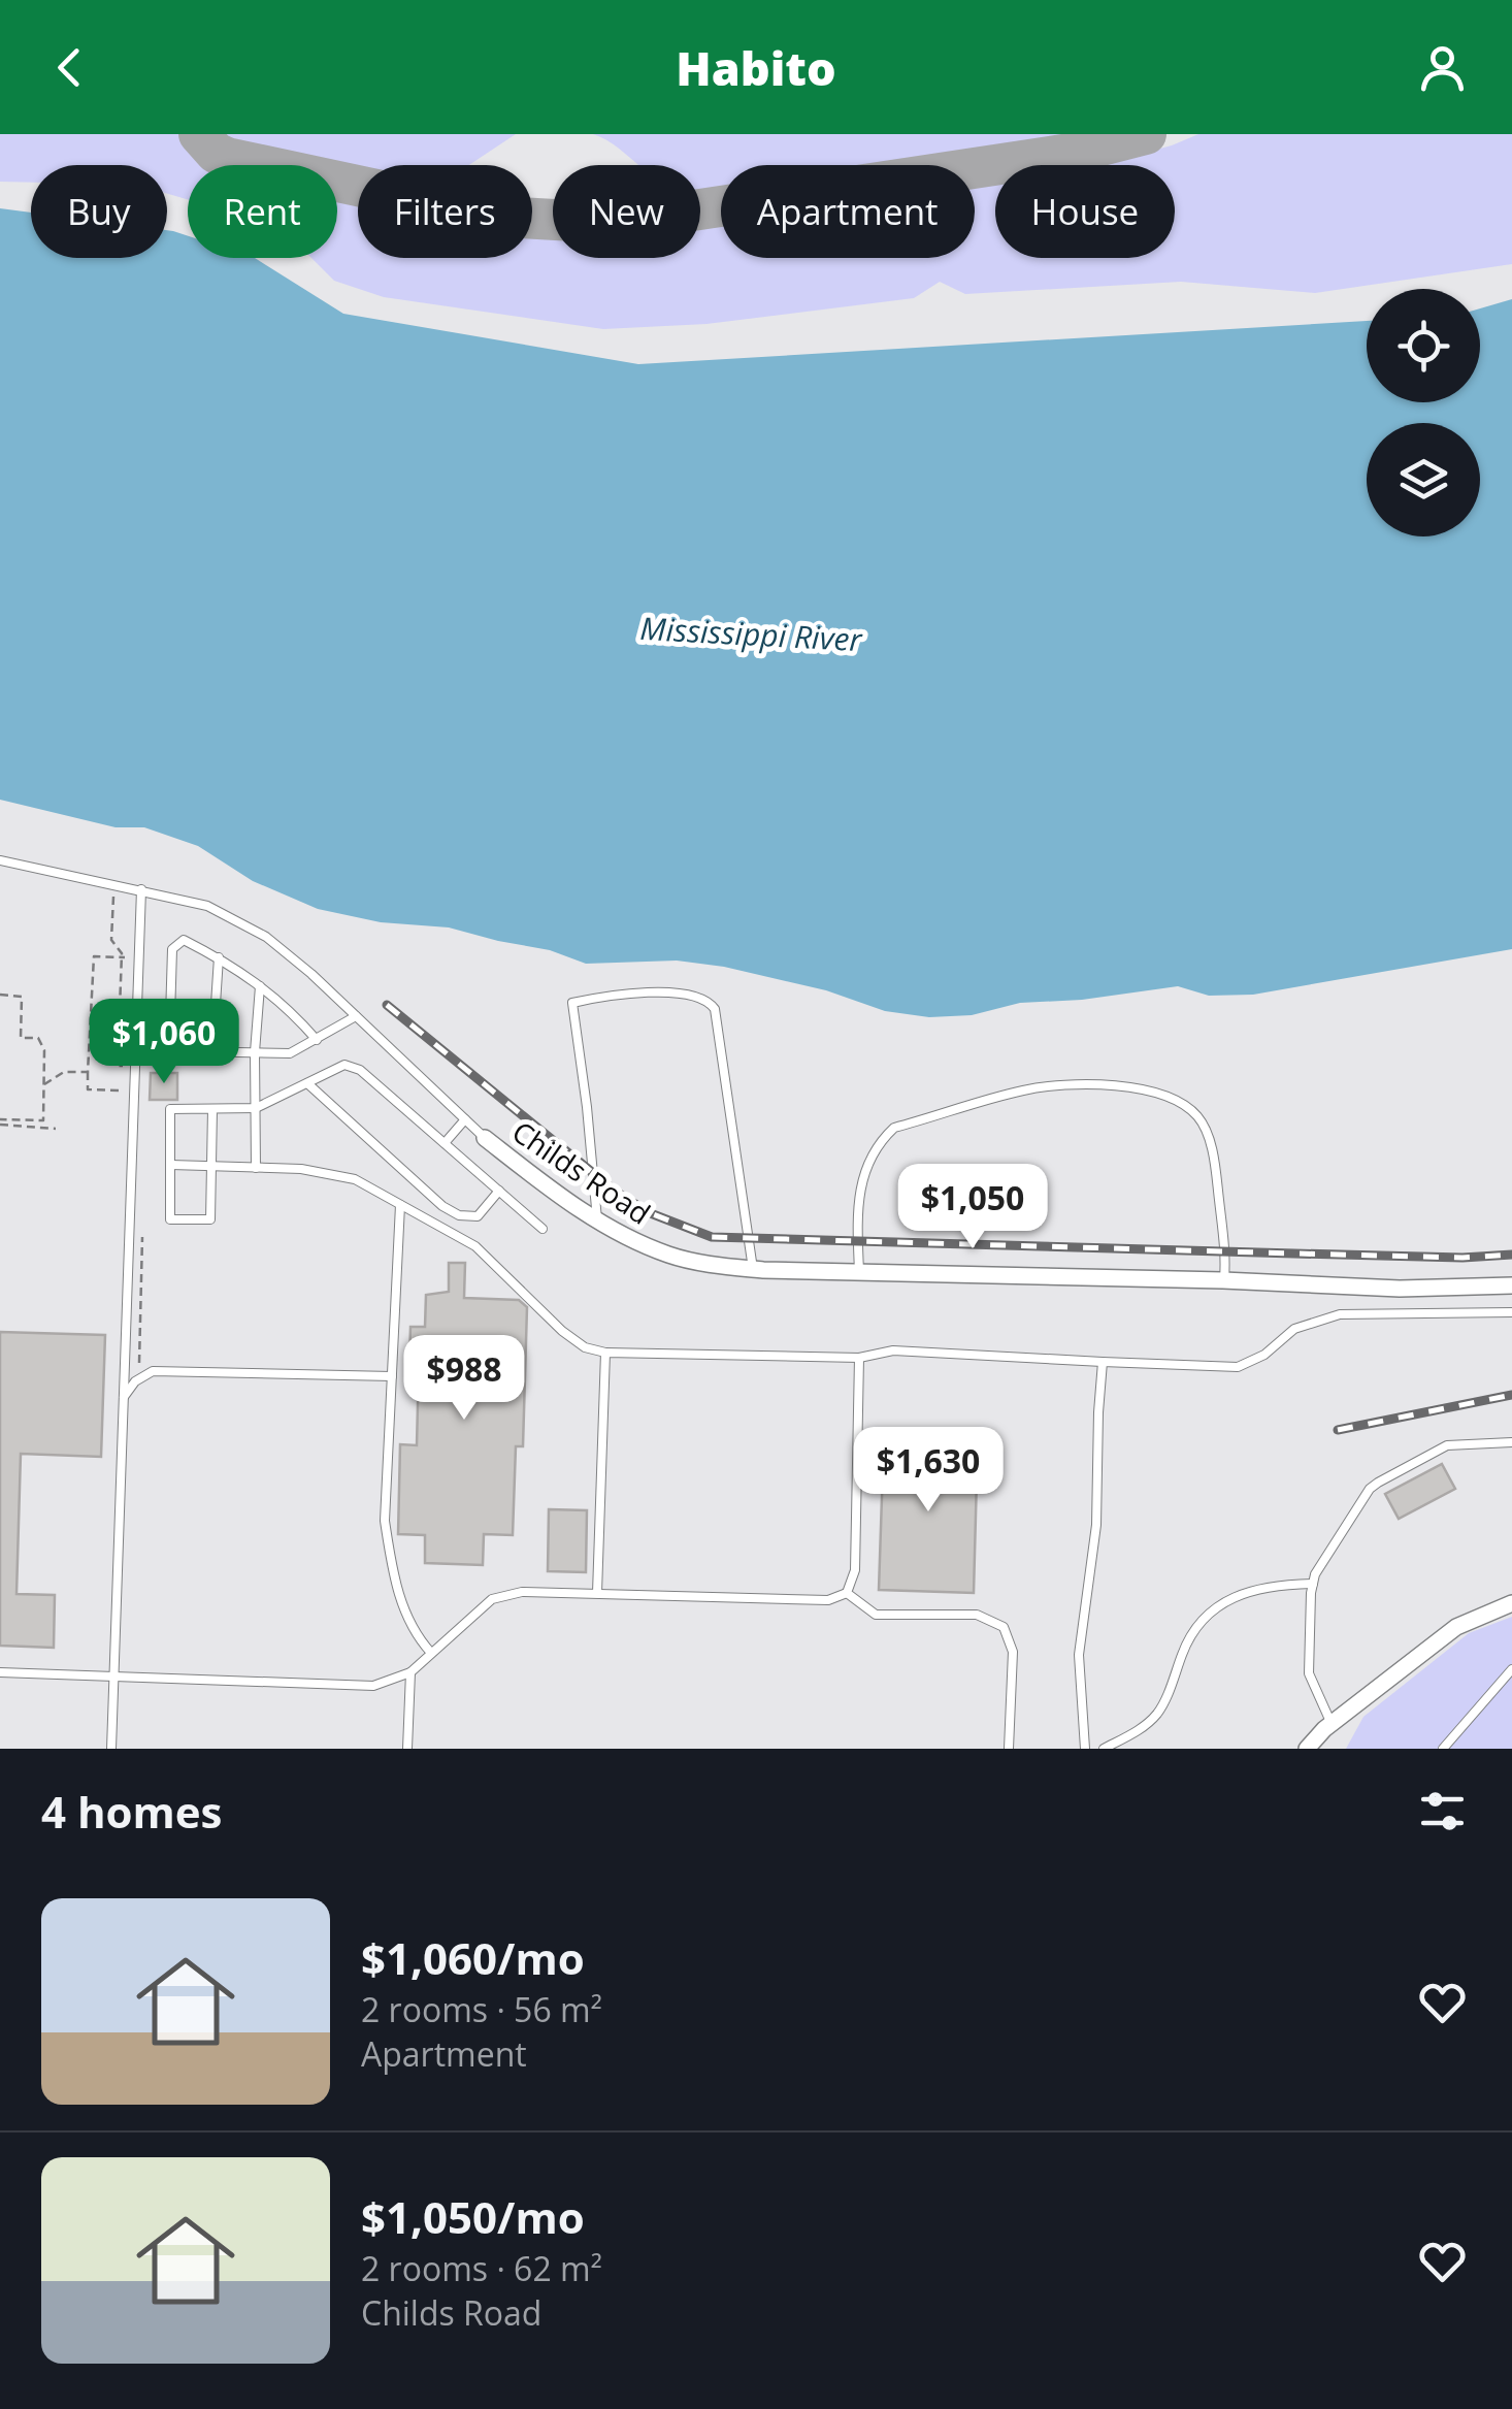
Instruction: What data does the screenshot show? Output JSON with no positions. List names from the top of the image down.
{
  "streets": {
    "street": ["Childs Road"]
  },
  "water": ["Mississippi River"],
  "page": {
    "header": "Habito",
    "chip": [
      "Buy",
      "Rent",
      "Filters",
      "New",
      "Apartment",
      "House"
    ],
    "price": [
      "$1,060",
      "$1,050",
      "$988",
      "$1,630"
    ],
    "heading": "4 homes",
    "list": [
      {
        "name": "$1,060/mo",
        "note": "2 rooms · 56 m² · Apartment"
      },
      {
        "name": "$1,050/mo",
        "note": "2 rooms · 62 m² · Childs Road"
      }
    ]
  }
}
